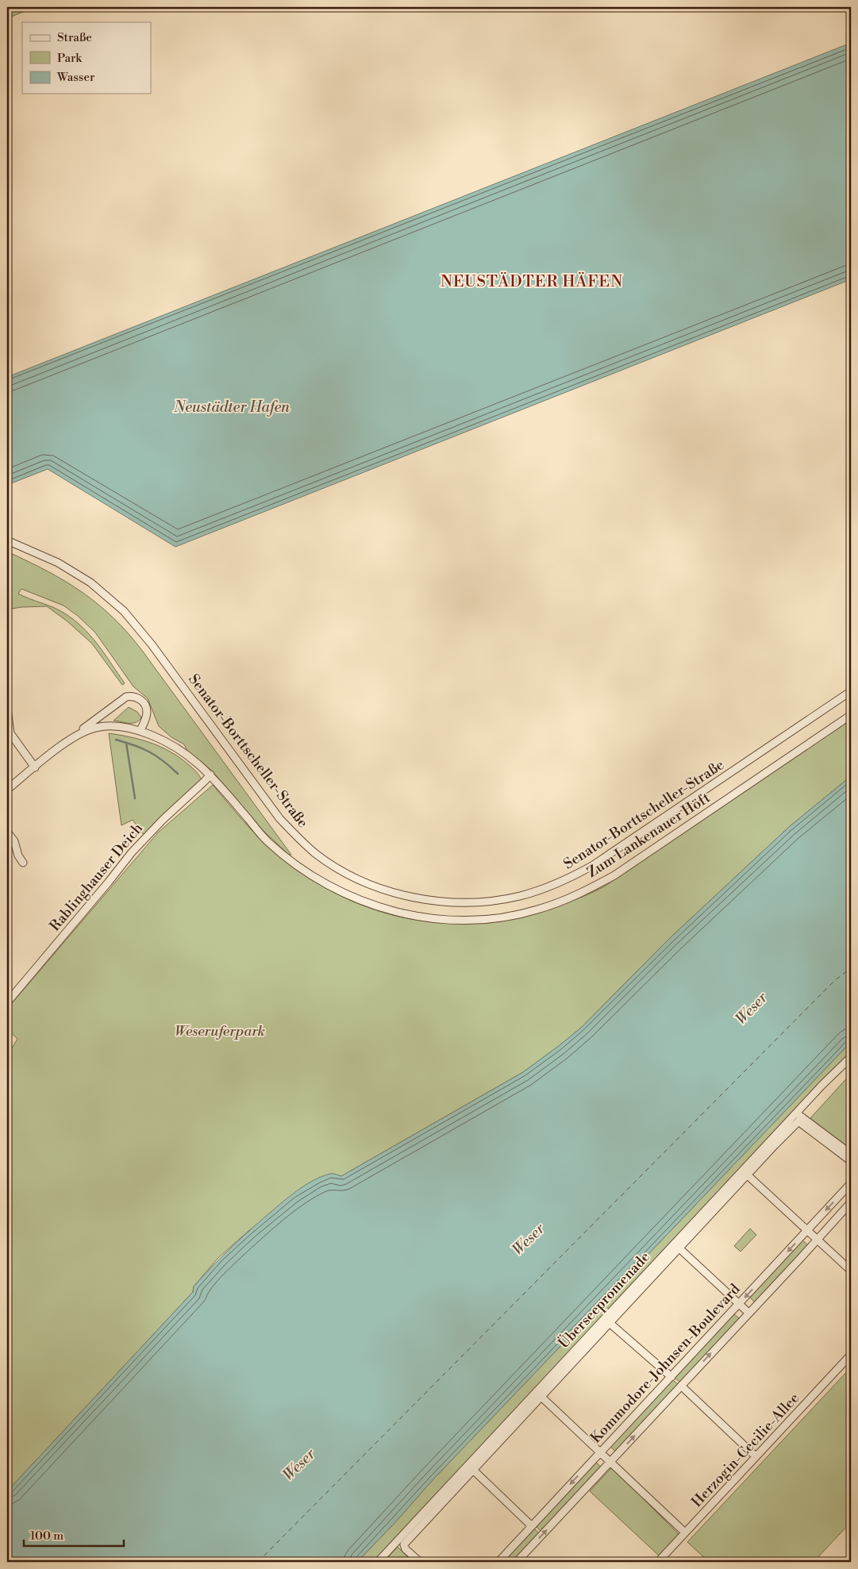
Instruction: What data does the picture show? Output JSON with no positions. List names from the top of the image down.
{
  "streets": {
    "street": [
      "Senator-Borttscheller-Straße",
      "Zum Lankenauer Höft",
      "Rablinghauser Deich",
      "Überseepromenade",
      "Kommodore-Johnsen-Boulevard",
      "Herzogin-Cecilie-Allee"
    ]
  },
  "crossings": [
    ["Zum Lankenauer Höft", "Rablinghauser Deich"]
  ],
  "districts": ["NEUSTÄDTER HÄFEN"],
  "water": ["Neustädter Hafen", "Weser"],
  "parks": ["Weseruferpark"],
  "legend": ["Straße", "Park", "Wasser"],
  "scale_bar": "100 m"
}
